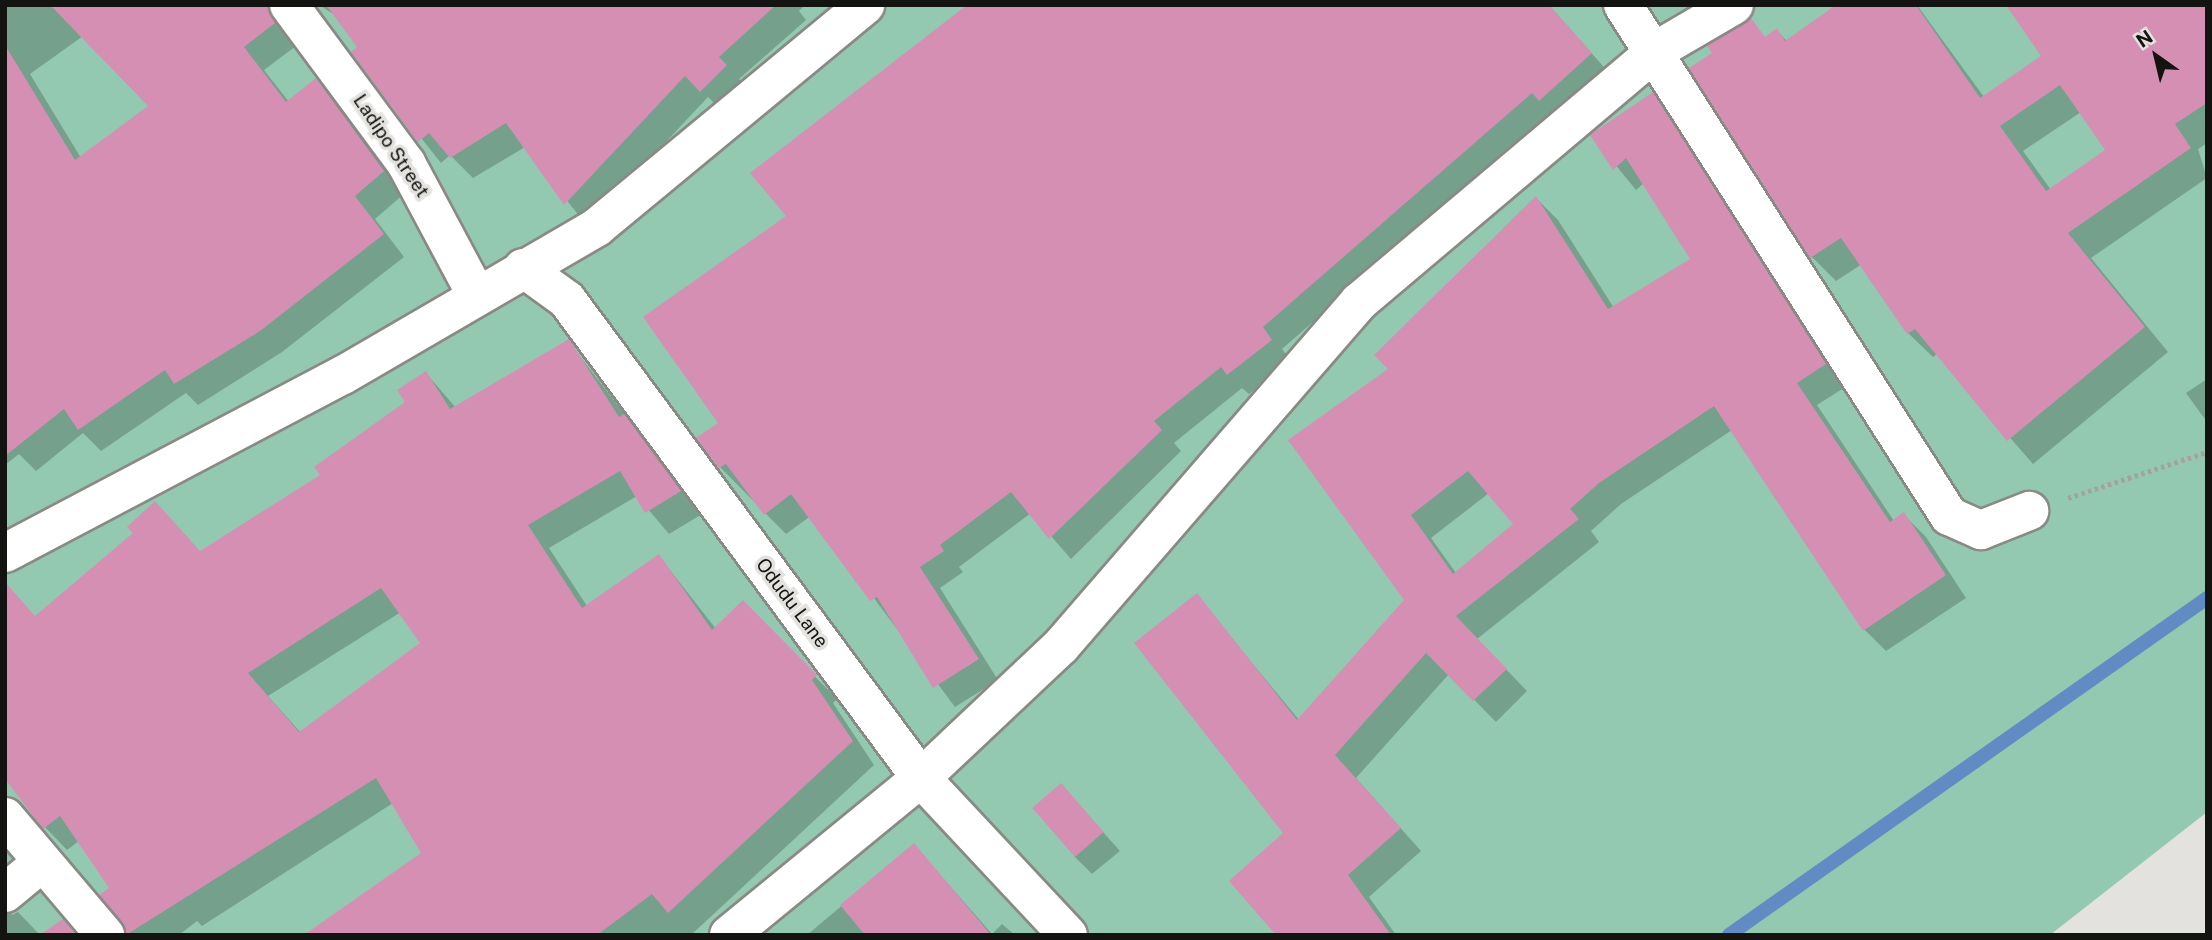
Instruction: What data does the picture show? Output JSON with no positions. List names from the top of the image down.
{
  "streets": {
    "street": ["Ladipo Street", "Odudu Lane"]
  },
  "north": "top left"
}
